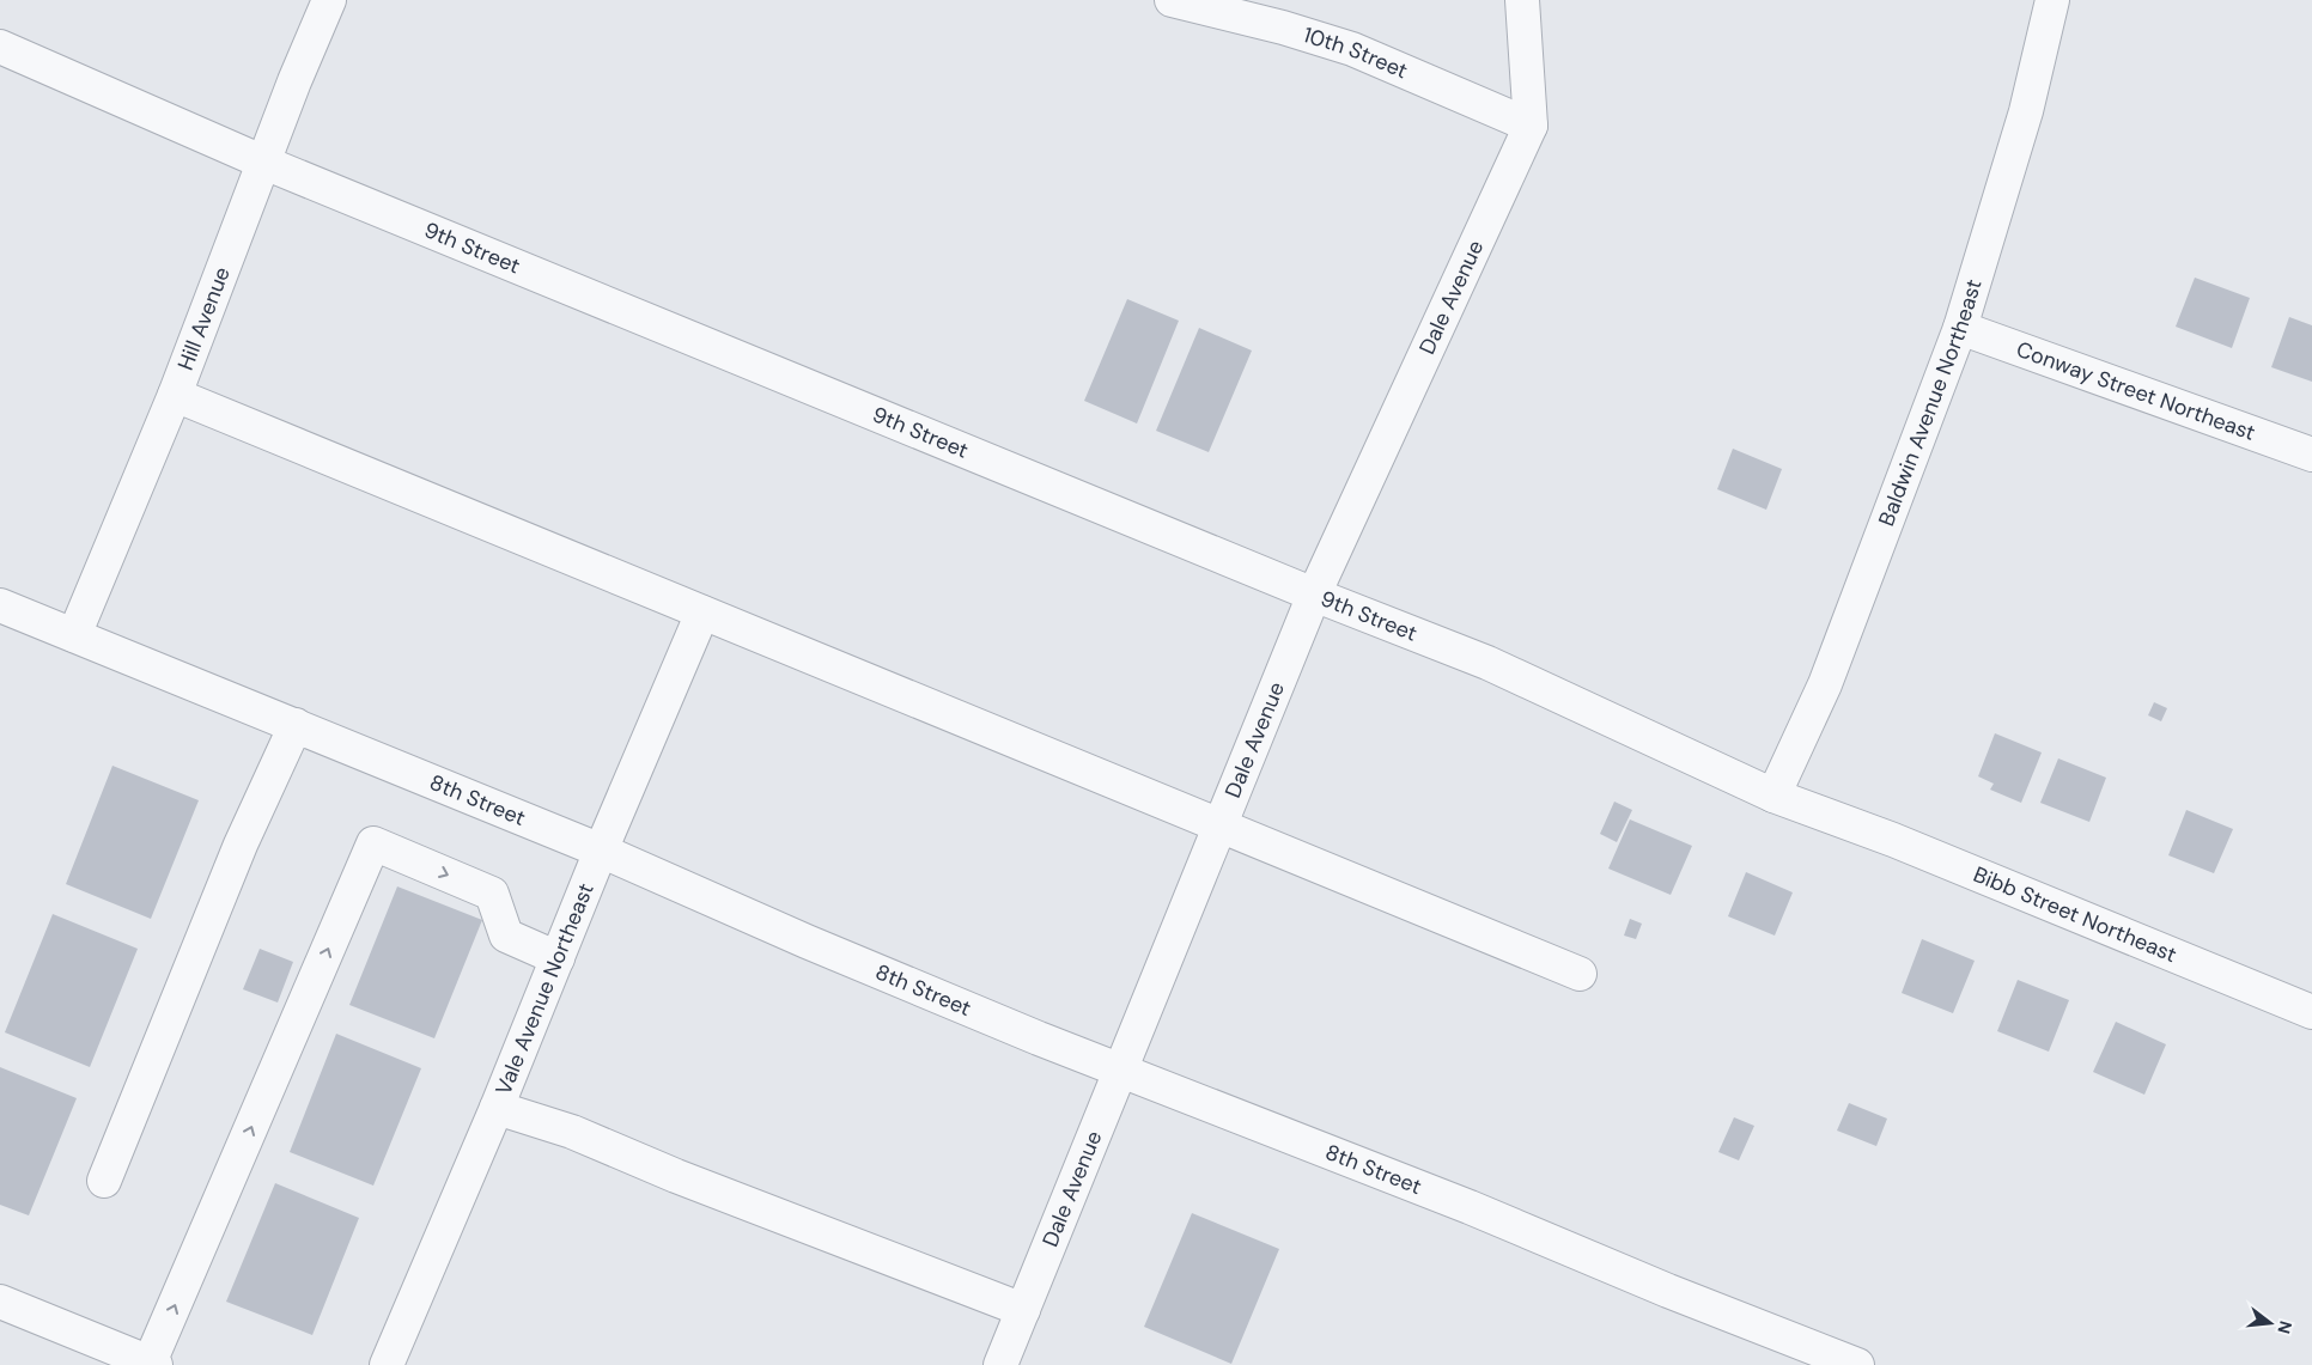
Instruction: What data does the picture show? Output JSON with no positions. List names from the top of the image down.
{
  "streets": {
    "street": [
      "10th Street",
      "9th Street",
      "Dale Avenue",
      "Hill Avenue",
      "Conway Street Northeast",
      "Baldwin Avenue Northeast",
      "8th Street",
      "Bibb Street Northeast",
      "Vale Avenue Northeast"
    ]
  },
  "crossings": [
    ["10th Street", "Dale Avenue"],
    ["9th Street", "Dale Avenue"],
    ["9th Street", "Hill Avenue"],
    ["9th Street", "Baldwin Avenue Northeast"],
    ["9th Street", "Bibb Street Northeast"],
    ["Dale Avenue", "8th Street"],
    ["Hill Avenue", "8th Street"],
    ["Conway Street Northeast", "Baldwin Avenue Northeast"],
    ["8th Street", "Vale Avenue Northeast"]
  ],
  "north": "right"
}
